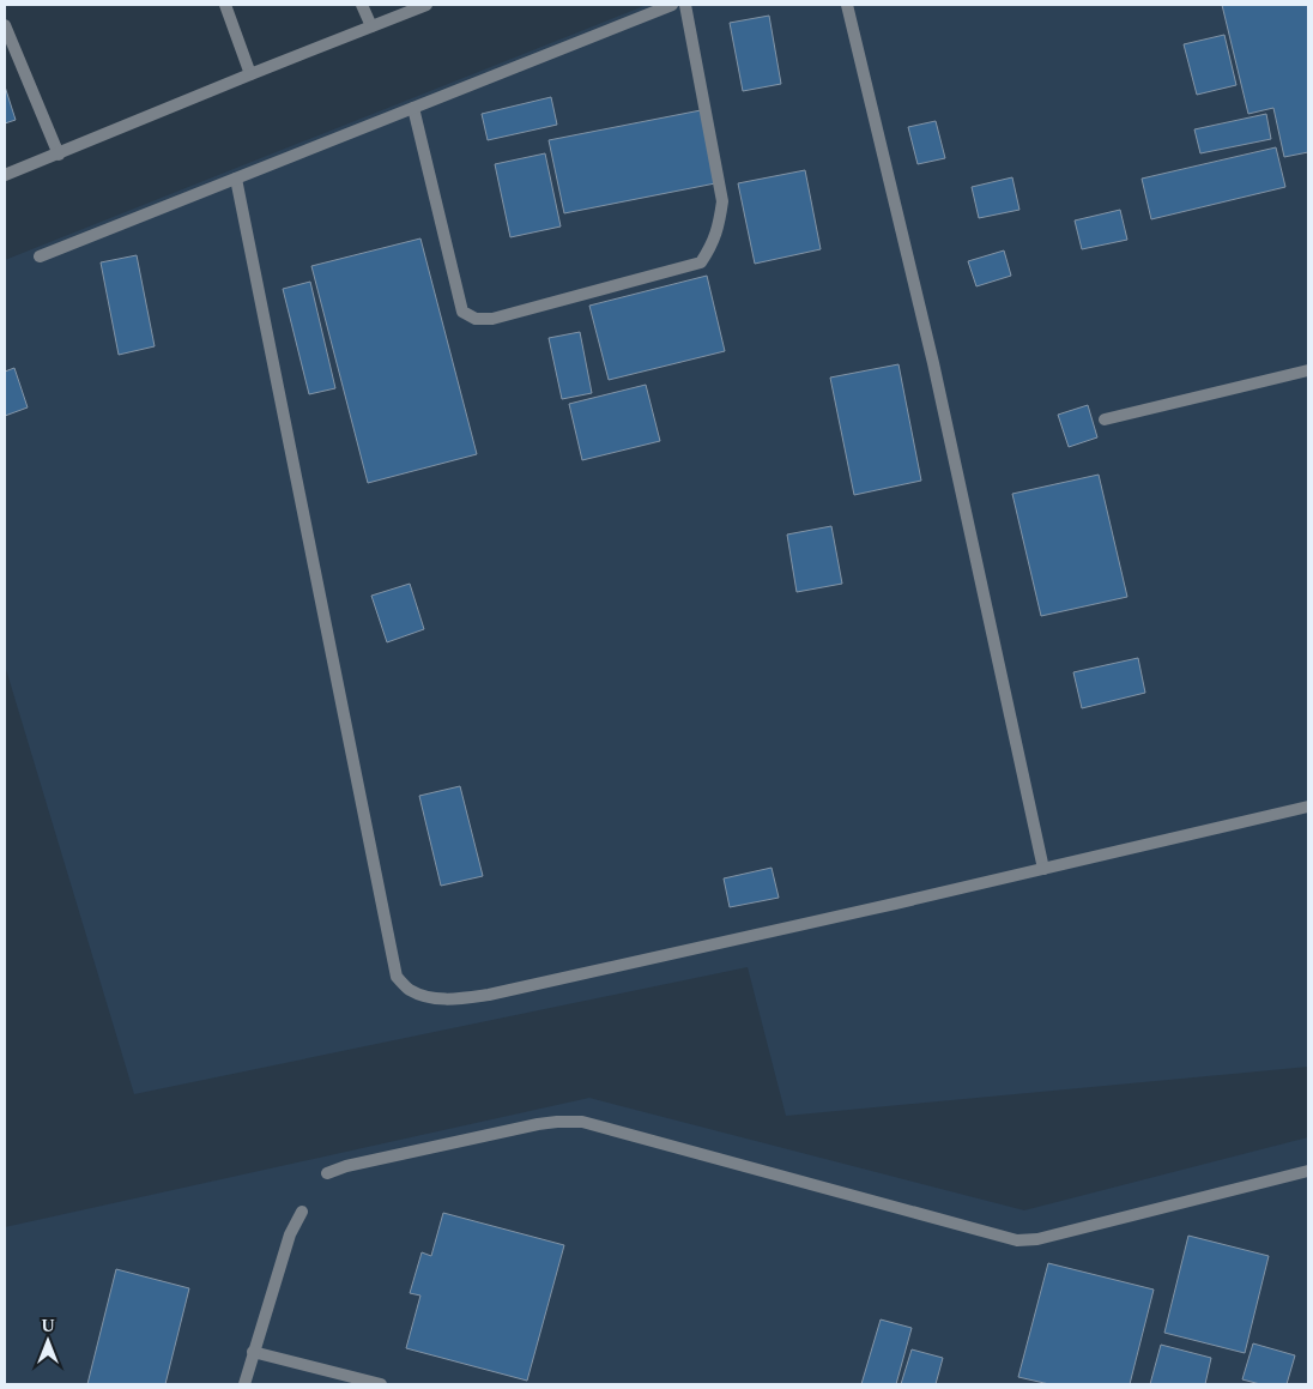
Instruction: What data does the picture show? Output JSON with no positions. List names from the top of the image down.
{
  "north": "top"
}
